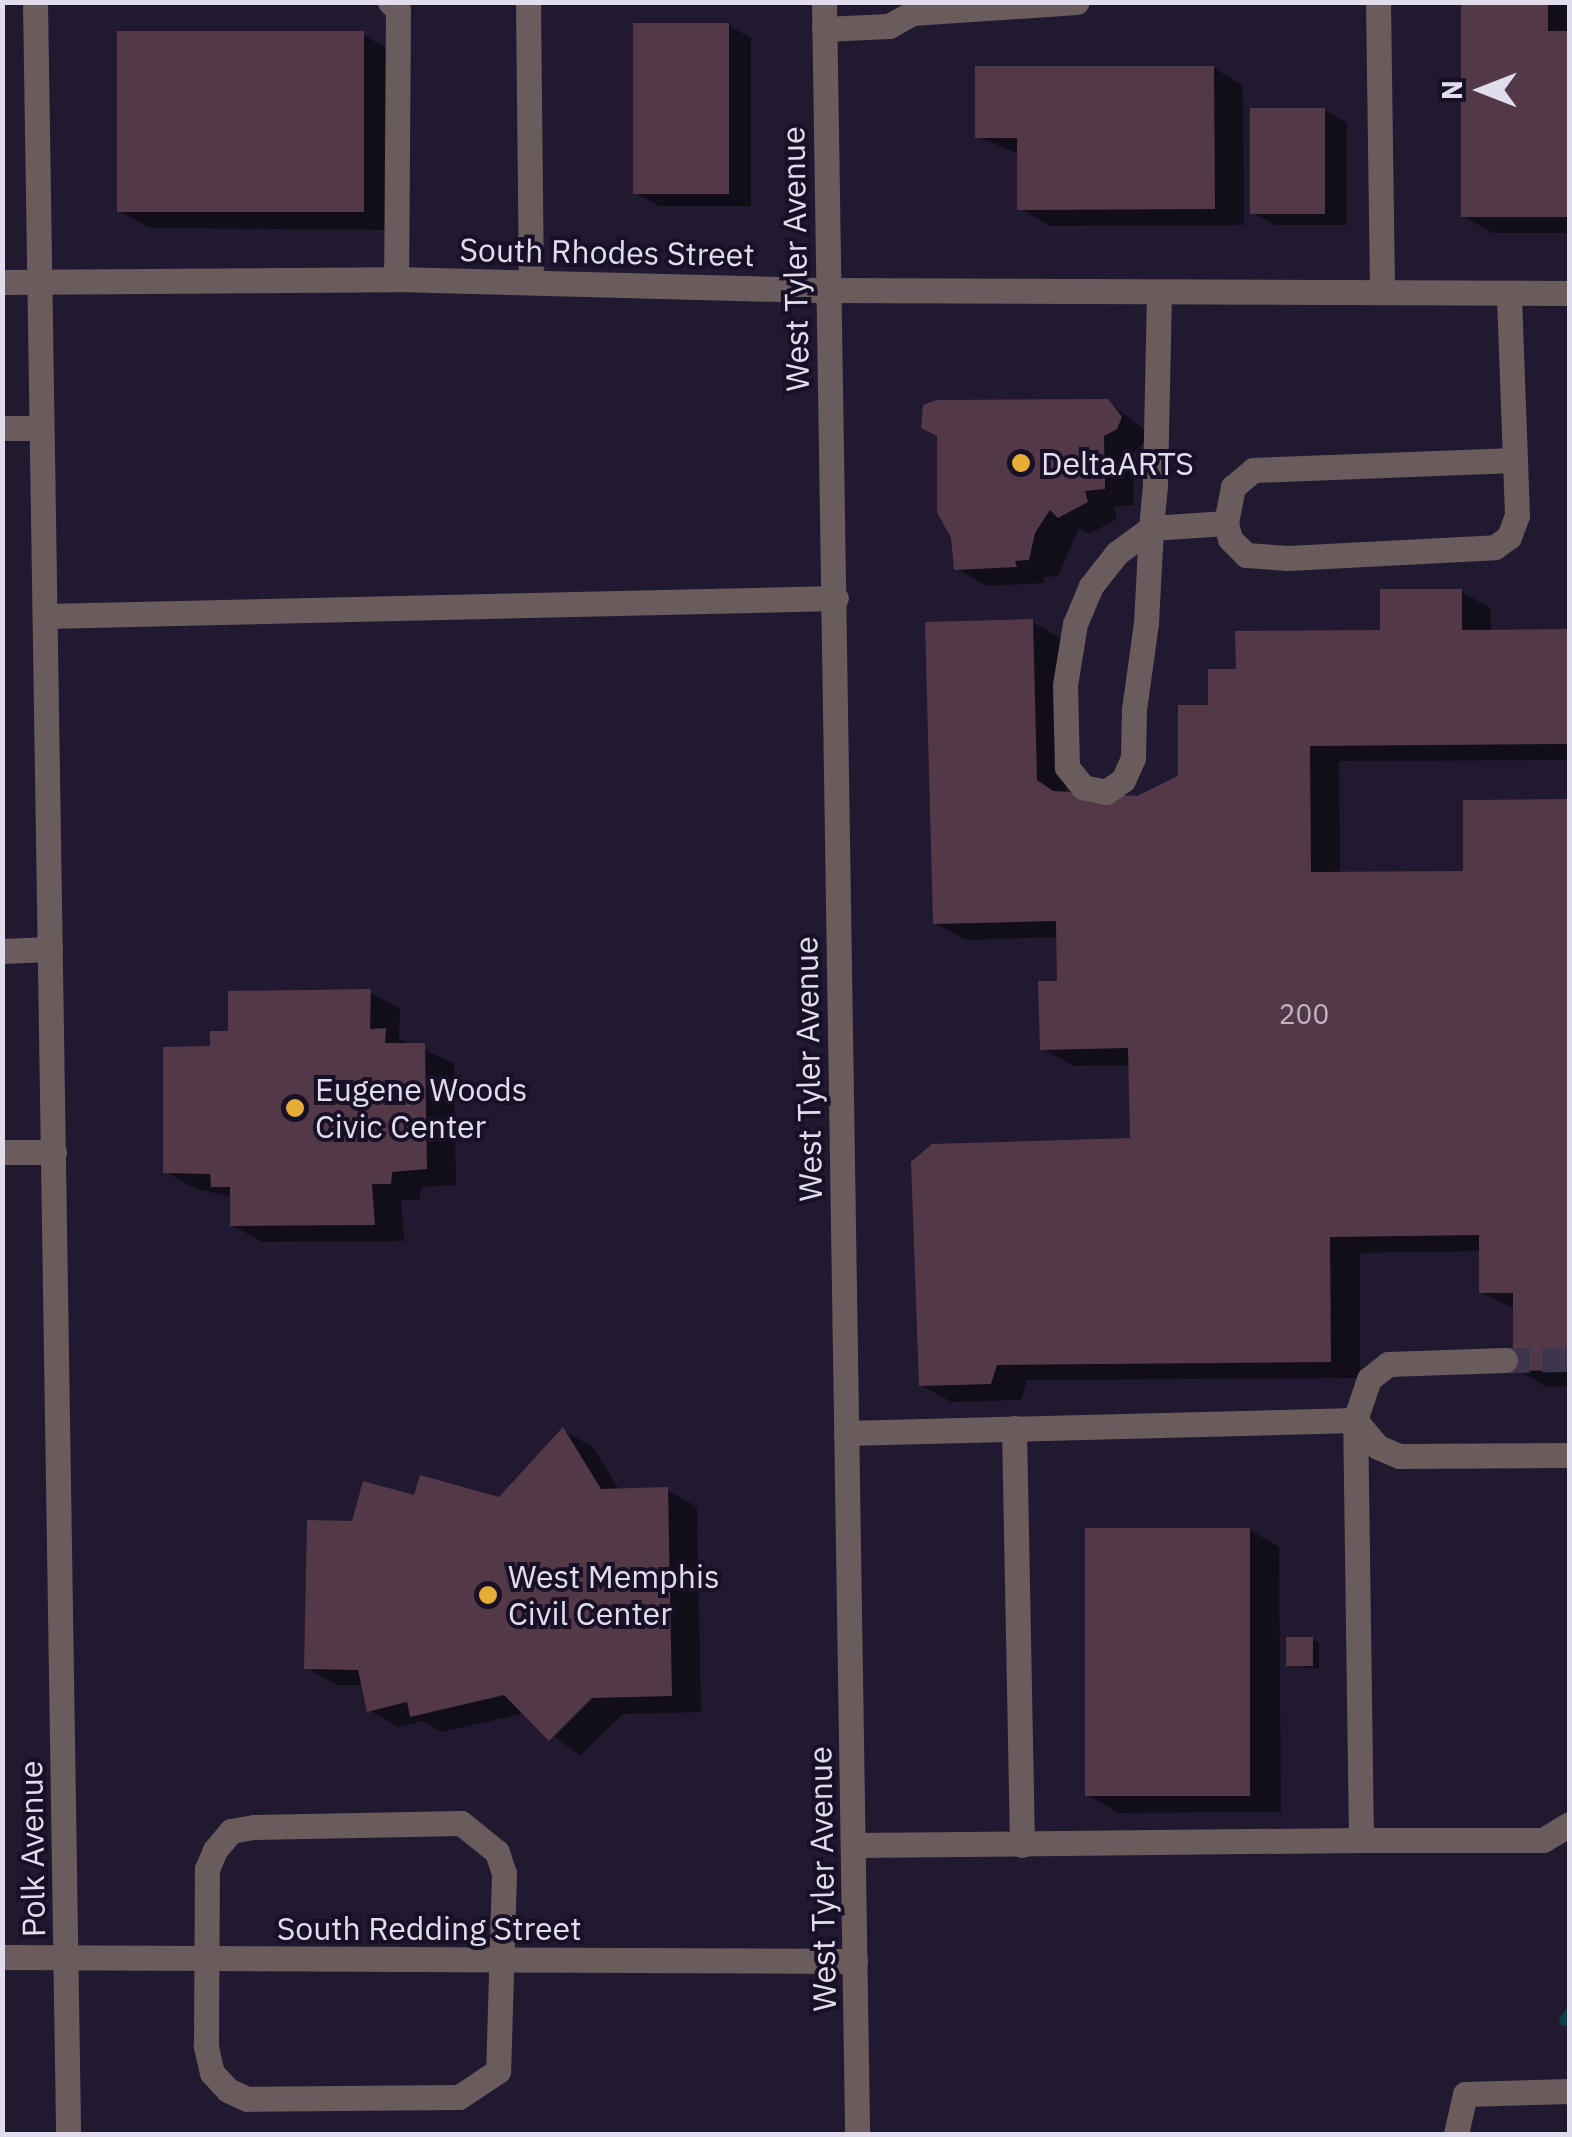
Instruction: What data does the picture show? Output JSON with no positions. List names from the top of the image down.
{
  "streets": {
    "street": [
      "South Rhodes Street",
      "West Tyler Avenue",
      "Polk Avenue",
      "South Redding Street"
    ]
  },
  "crossings": [
    ["South Rhodes Street", "West Tyler Avenue"],
    ["South Rhodes Street", "Polk Avenue"],
    ["West Tyler Avenue", "South Redding Street"],
    ["Polk Avenue", "South Redding Street"]
  ],
  "places": ["DeltaARTS", "Eugene Woods Civic Center", "West Memphis Civil Center"],
  "house_numbers": ["200"],
  "north": "left"
}
